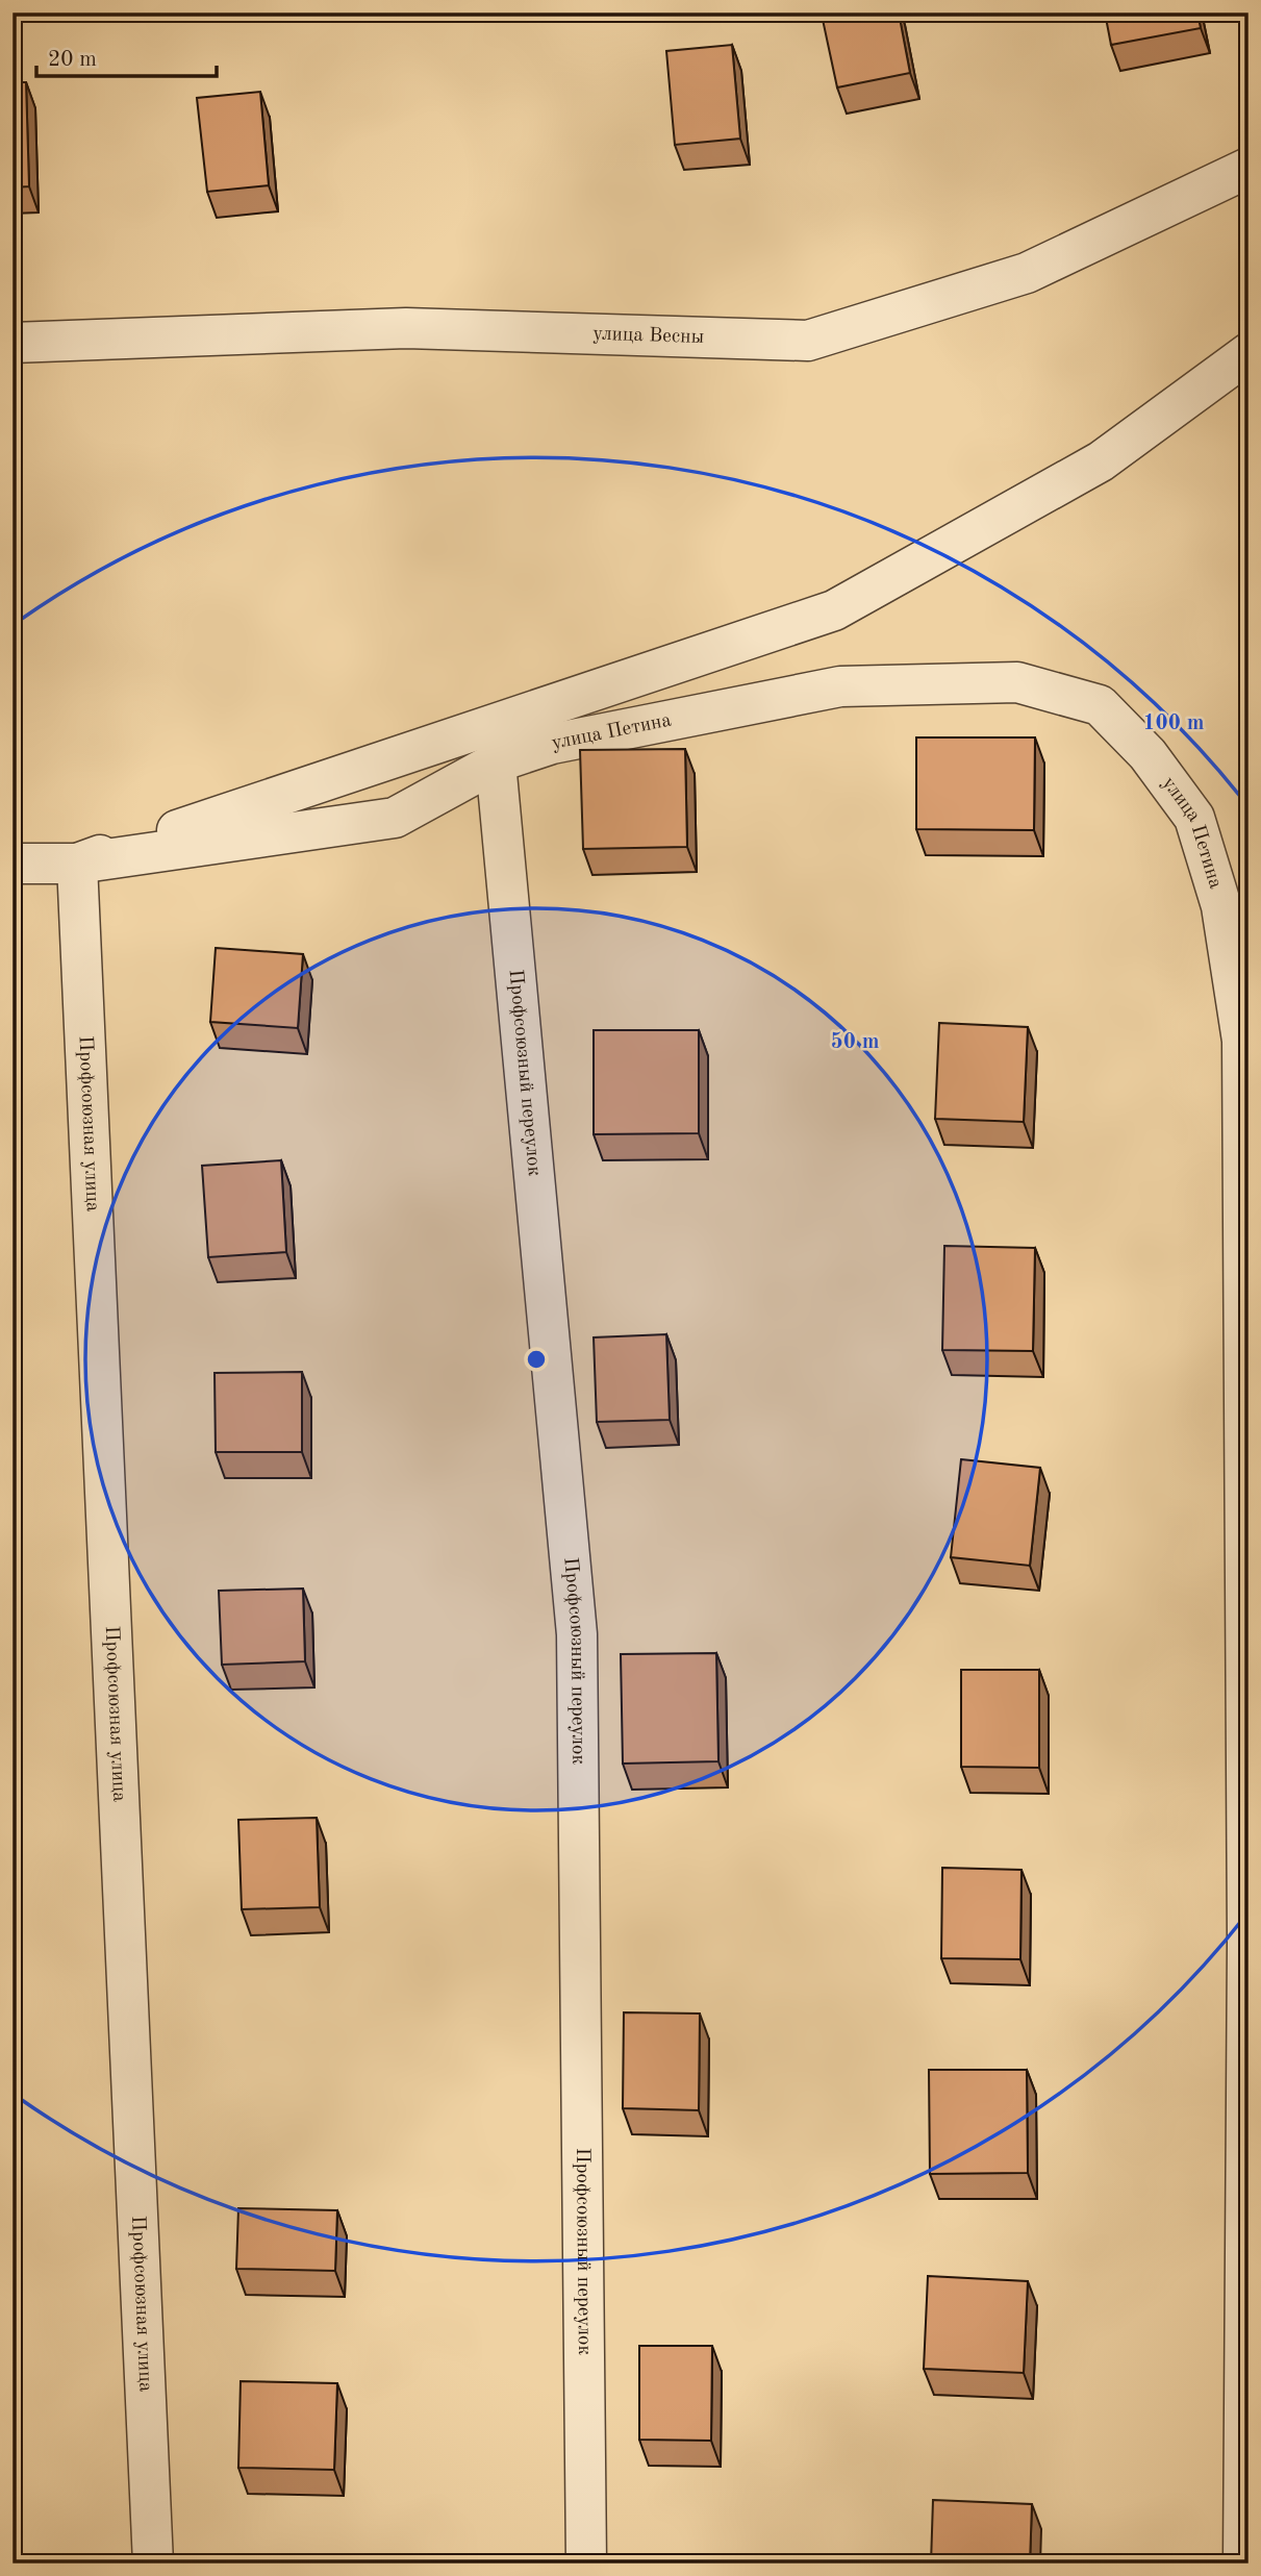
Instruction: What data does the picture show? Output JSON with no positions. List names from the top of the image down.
{
  "streets": {
    "street": [
      "улица Весны",
      "улица Петина",
      "Профсоюзный переулок",
      "Профсоюзная улица"
    ]
  },
  "crossings": [
    ["улица Петина", "Профсоюзный переулок"],
    ["улица Петина", "Профсоюзная улица"]
  ],
  "scale_bar": "20 m",
  "rings": ["100 m", "50 m"]
}
